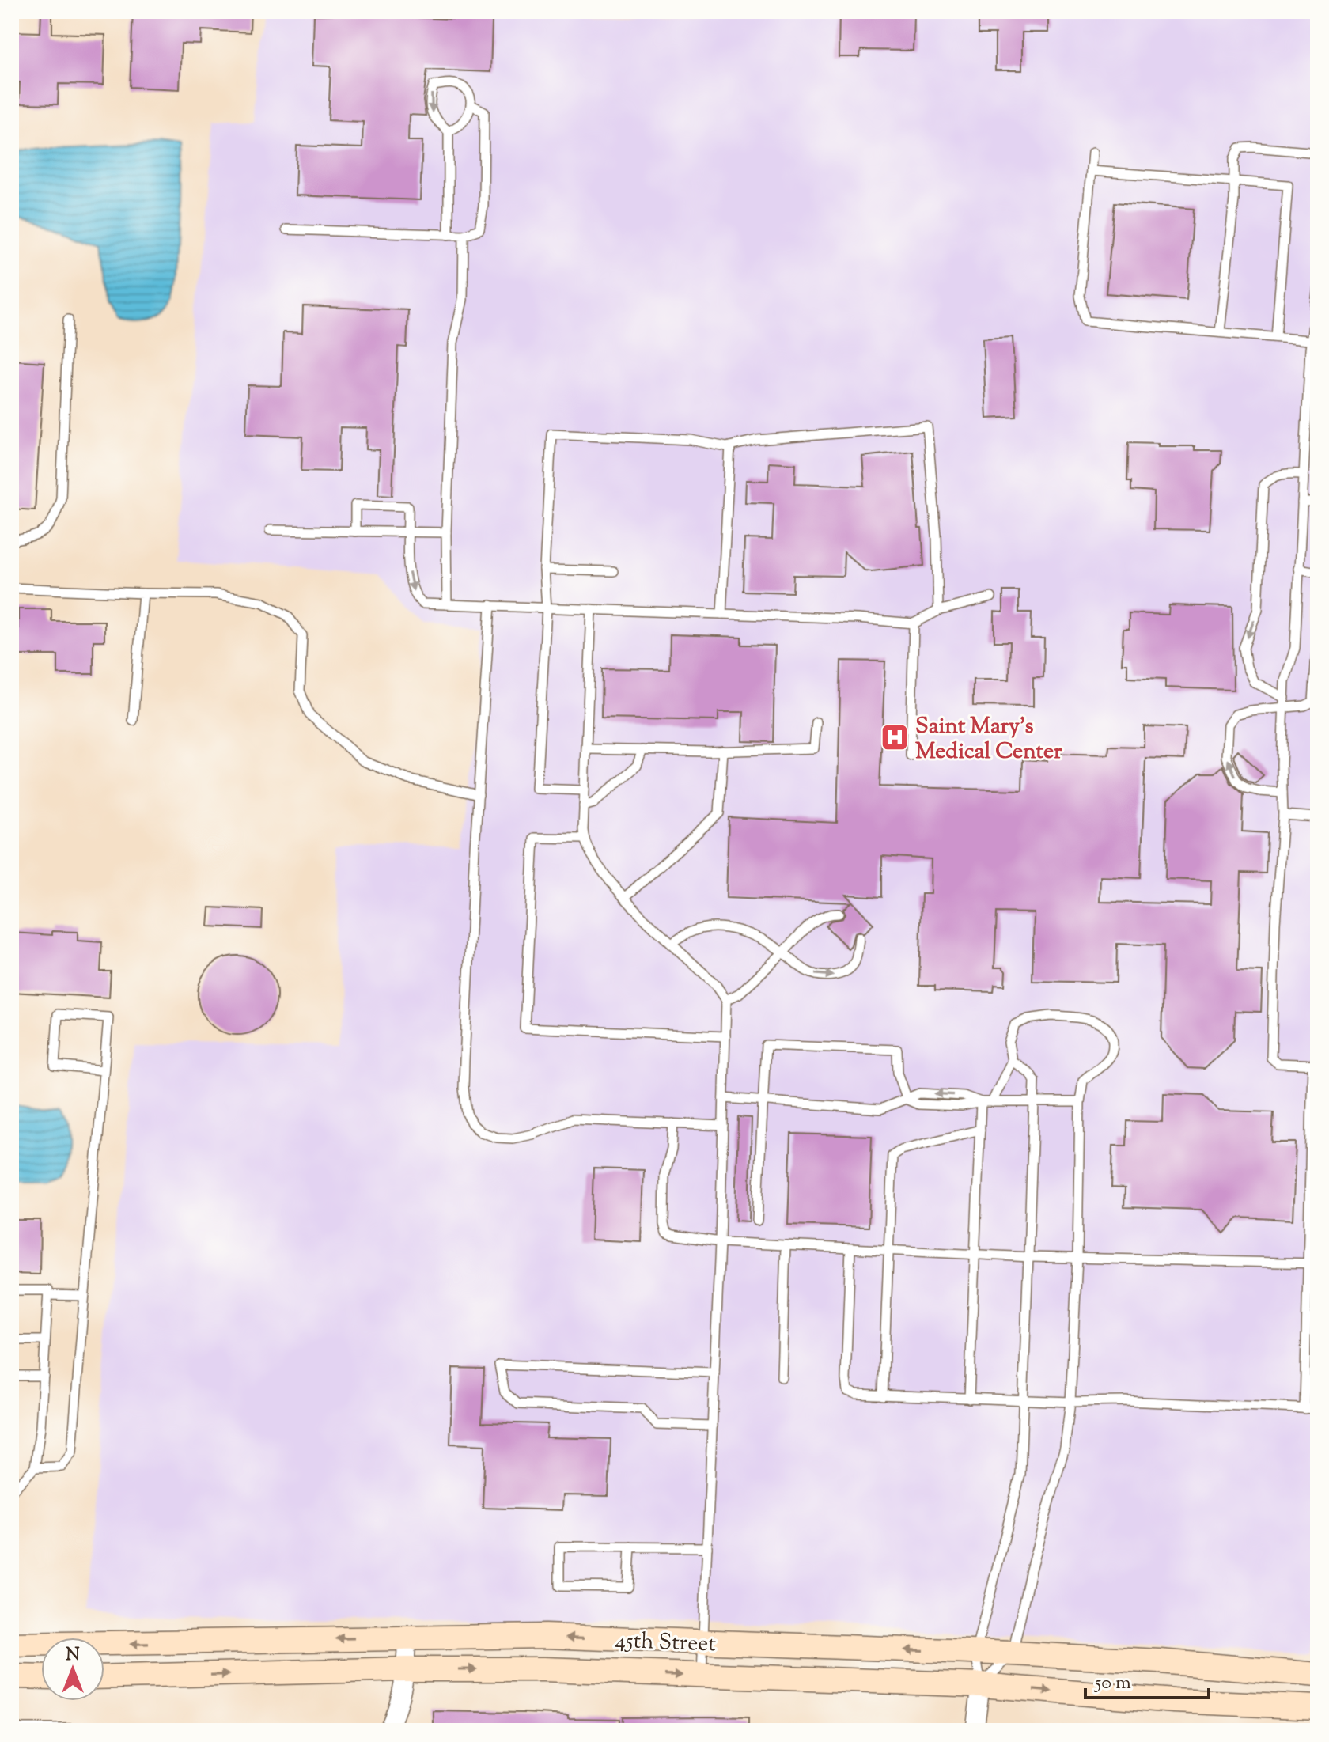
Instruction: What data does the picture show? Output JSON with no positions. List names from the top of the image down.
{
  "streets": {
    "main road": ["45th Street"]
  },
  "places": {
    "hospital": ["Saint Mary's Medical Center"]
  },
  "scale_bar": "50 m",
  "north": "top"
}
